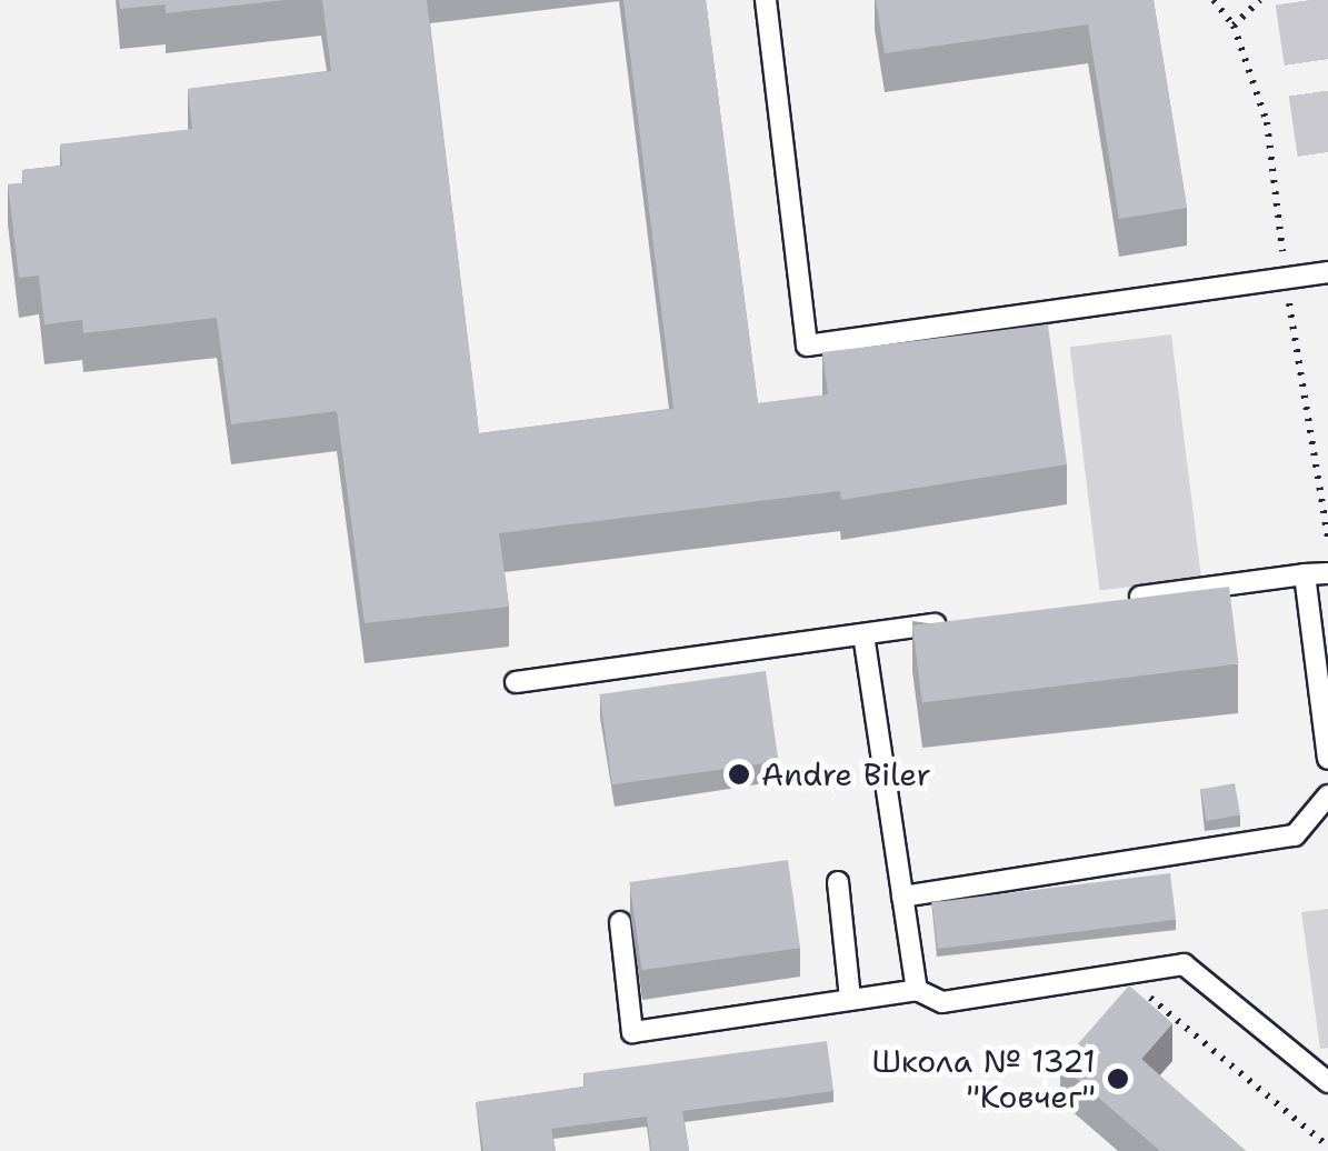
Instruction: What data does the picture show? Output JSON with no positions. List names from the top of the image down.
{
  "places": ["Andre Biler", "Школа № 1321 \"Ковчег\""]
}
